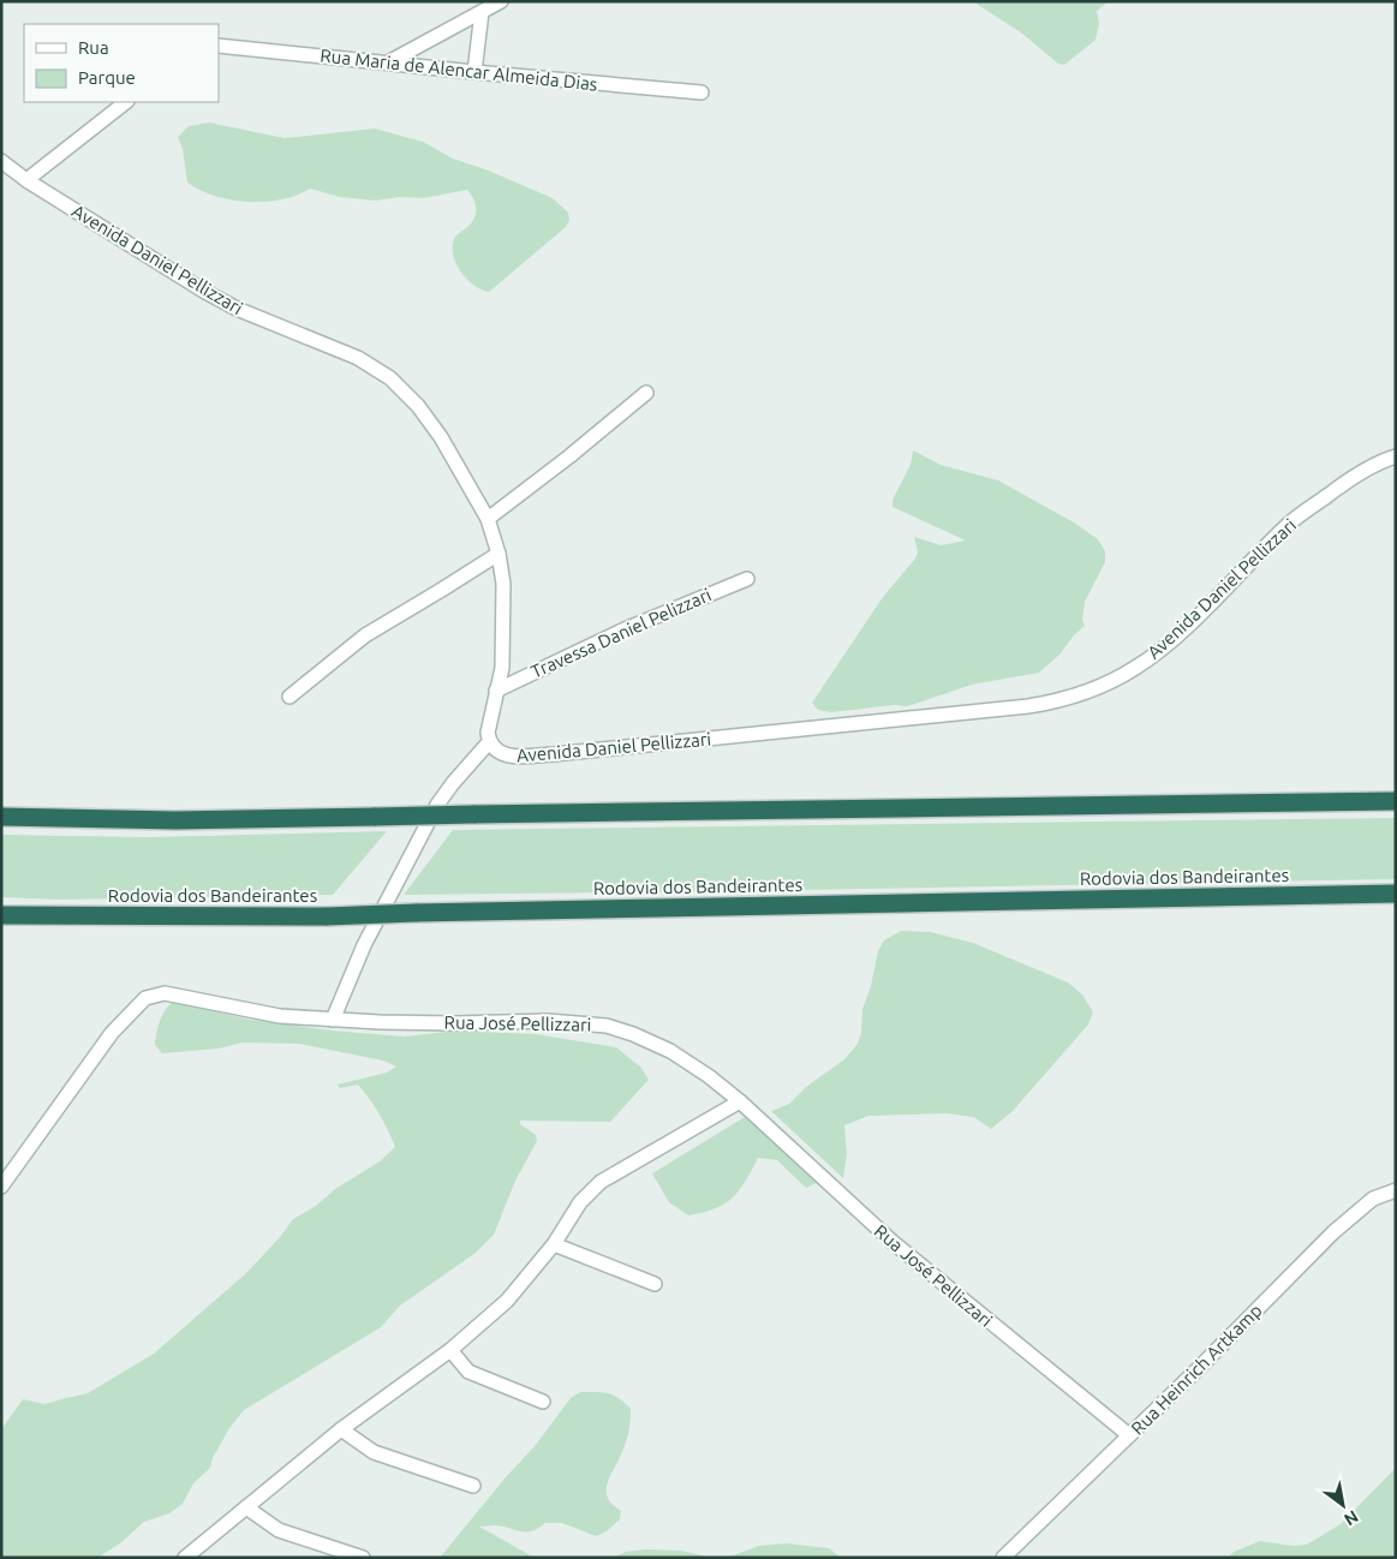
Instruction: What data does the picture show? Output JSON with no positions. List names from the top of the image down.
{
  "streets": {
    "highway": ["Rodovia dos Bandeirantes"],
    "street": [
      "Rua Maria de Alencar Almeida Dias",
      "Avenida Daniel Pellizzari",
      "Travessa Daniel Pelizzari",
      "Rua José Pellizzari",
      "Rua Heinrich Artkamp"
    ]
  },
  "crossings": [
    ["Avenida Daniel Pellizzari", "Travessa Daniel Pelizzari"],
    ["Rua José Pellizzari", "Rua Heinrich Artkamp"]
  ],
  "legend": ["Rua", "Parque"],
  "north": "bottom right"
}
